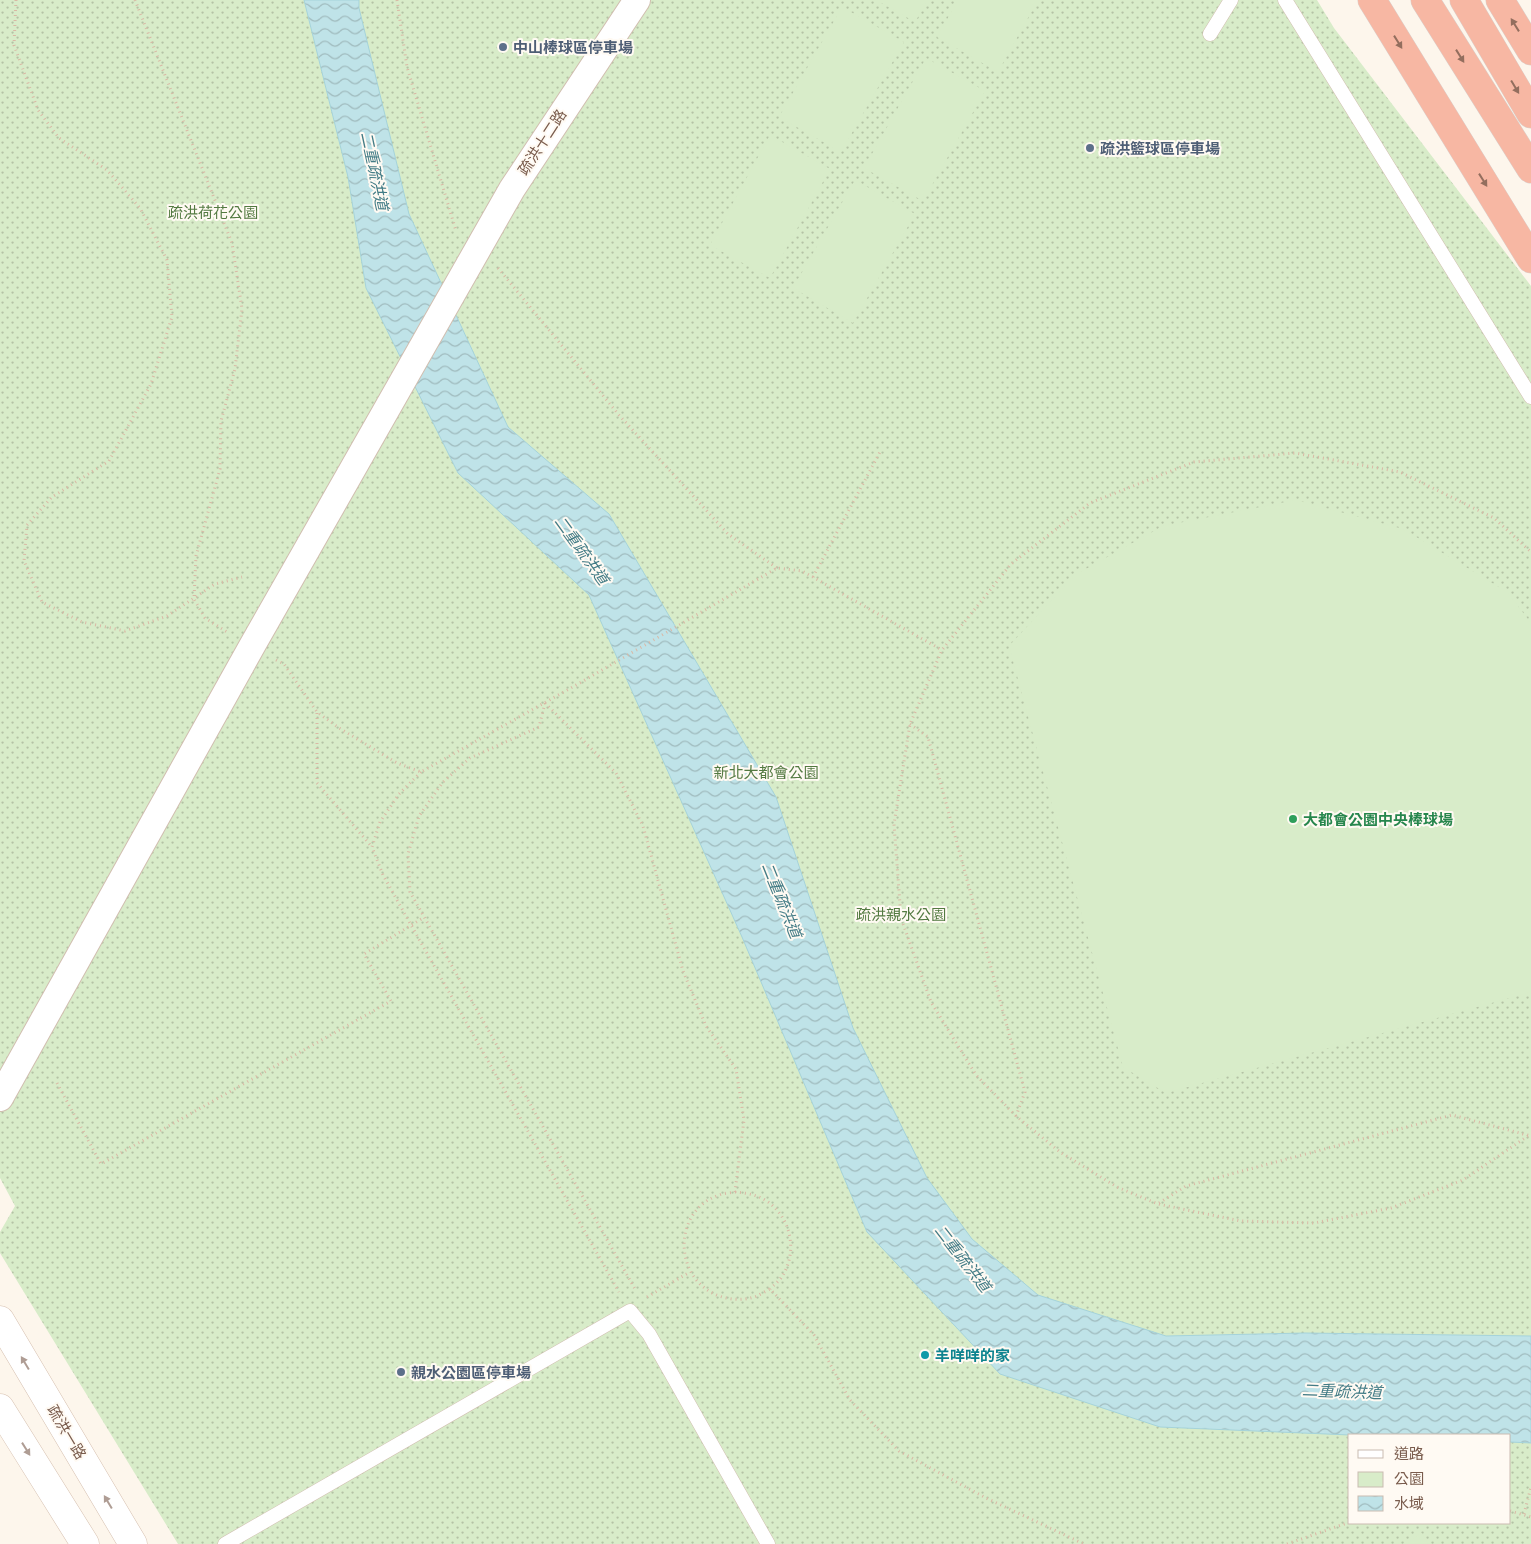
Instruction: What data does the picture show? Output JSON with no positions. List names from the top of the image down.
{
  "streets": {
    "street": ["疏洪十二路", "疏洪一路"]
  },
  "water": ["二重疏洪道"],
  "parks": ["疏洪荷花公園", "新北大都會公園", "疏洪親水公園"],
  "places": [
    "中山棒球區停車場",
    "疏洪籃球區停車場",
    "大都會公園中央棒球場",
    "羊咩咩的家",
    "親水公園區停車場"
  ],
  "legend": ["道路", "公園", "水域"]
}
